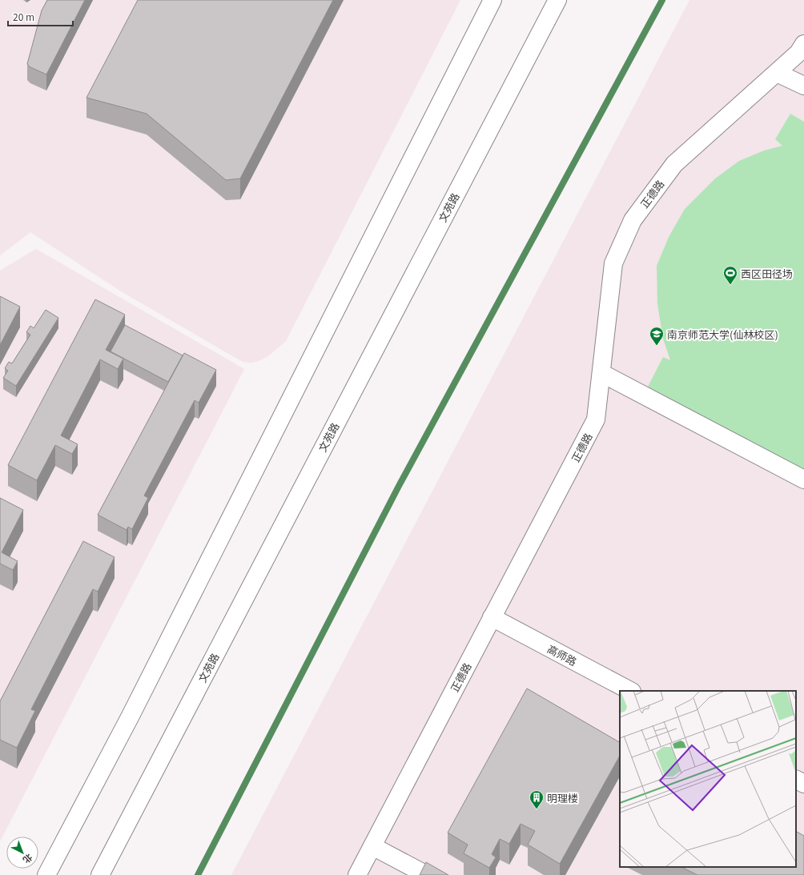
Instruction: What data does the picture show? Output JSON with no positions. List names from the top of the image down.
{
  "streets": {
    "main road": ["正德路", "文苑路", "高师路"]
  },
  "crossings": [
    ["正德路", "高师路"]
  ],
  "places": {
    "sports": ["西区田径场"],
    "school or university": ["南京师范大学(仙林校区)"],
    "building": ["明理楼"]
  },
  "scale_bar": "20 m",
  "north": "bottom right"
}
